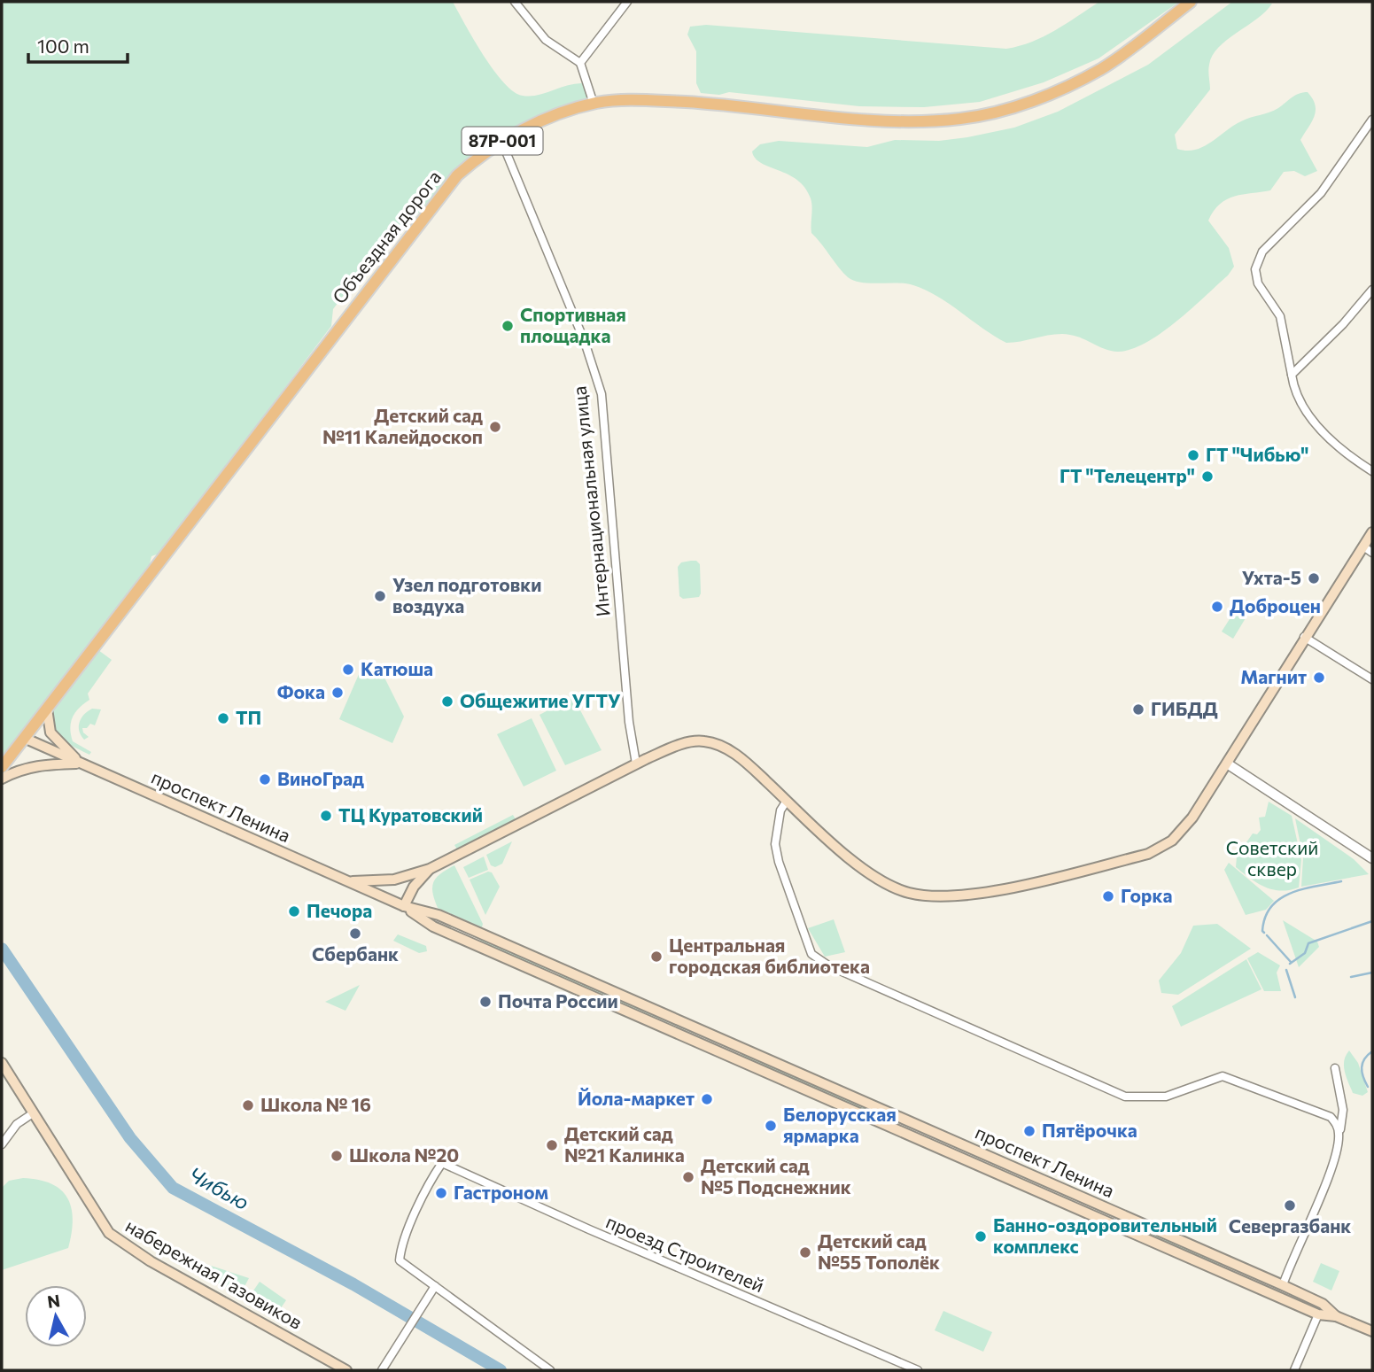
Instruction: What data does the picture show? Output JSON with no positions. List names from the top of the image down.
{
  "streets": {
    "main road": [
      "87Р-001",
      "Объездная дорога",
      "проспект Ленина",
      "набережная Газовиков"
    ],
    "street": ["Интернациональная улица", "проезд Строителей"]
  },
  "crossings": [
    ["87Р-001", "Объездная дорога"],
    ["87Р-001", "проспект Ленина"],
    ["Объездная дорога", "Интернациональная улица"]
  ],
  "water": ["Чибью"],
  "parks": ["Советский сквер"],
  "places": [
    "Спортивная площадка",
    "Детский сад №11 Калейдоскоп",
    "ГТ \"Чибью\"",
    "ГТ \"Телецентр\"",
    "Ухта-5",
    "Узел подготовки воздуха",
    "Доброцен",
    "Катюша",
    "Магнит",
    "Фока",
    "Общежитие УГТУ",
    "ГИБДД",
    "ТП",
    "ВиноГрад",
    "ТЦ Куратовский",
    "Горка",
    "Печора",
    "Сбербанк",
    "Центральная городская библиотека",
    "Почта России",
    "Йола-маркет",
    "Школа № 16",
    "Белорусская ярмарка",
    "Пятёрочка",
    "Детский сад №21 Калинка",
    "Школа №20",
    "Детский сад №5 Подснежник",
    "Гастроном",
    "Севергазбанк",
    "Банно-оздоровительный комплекс",
    "Детский сад №55 Тополёк"
  ],
  "scale_bar": "100 m",
  "north": "top"
}
